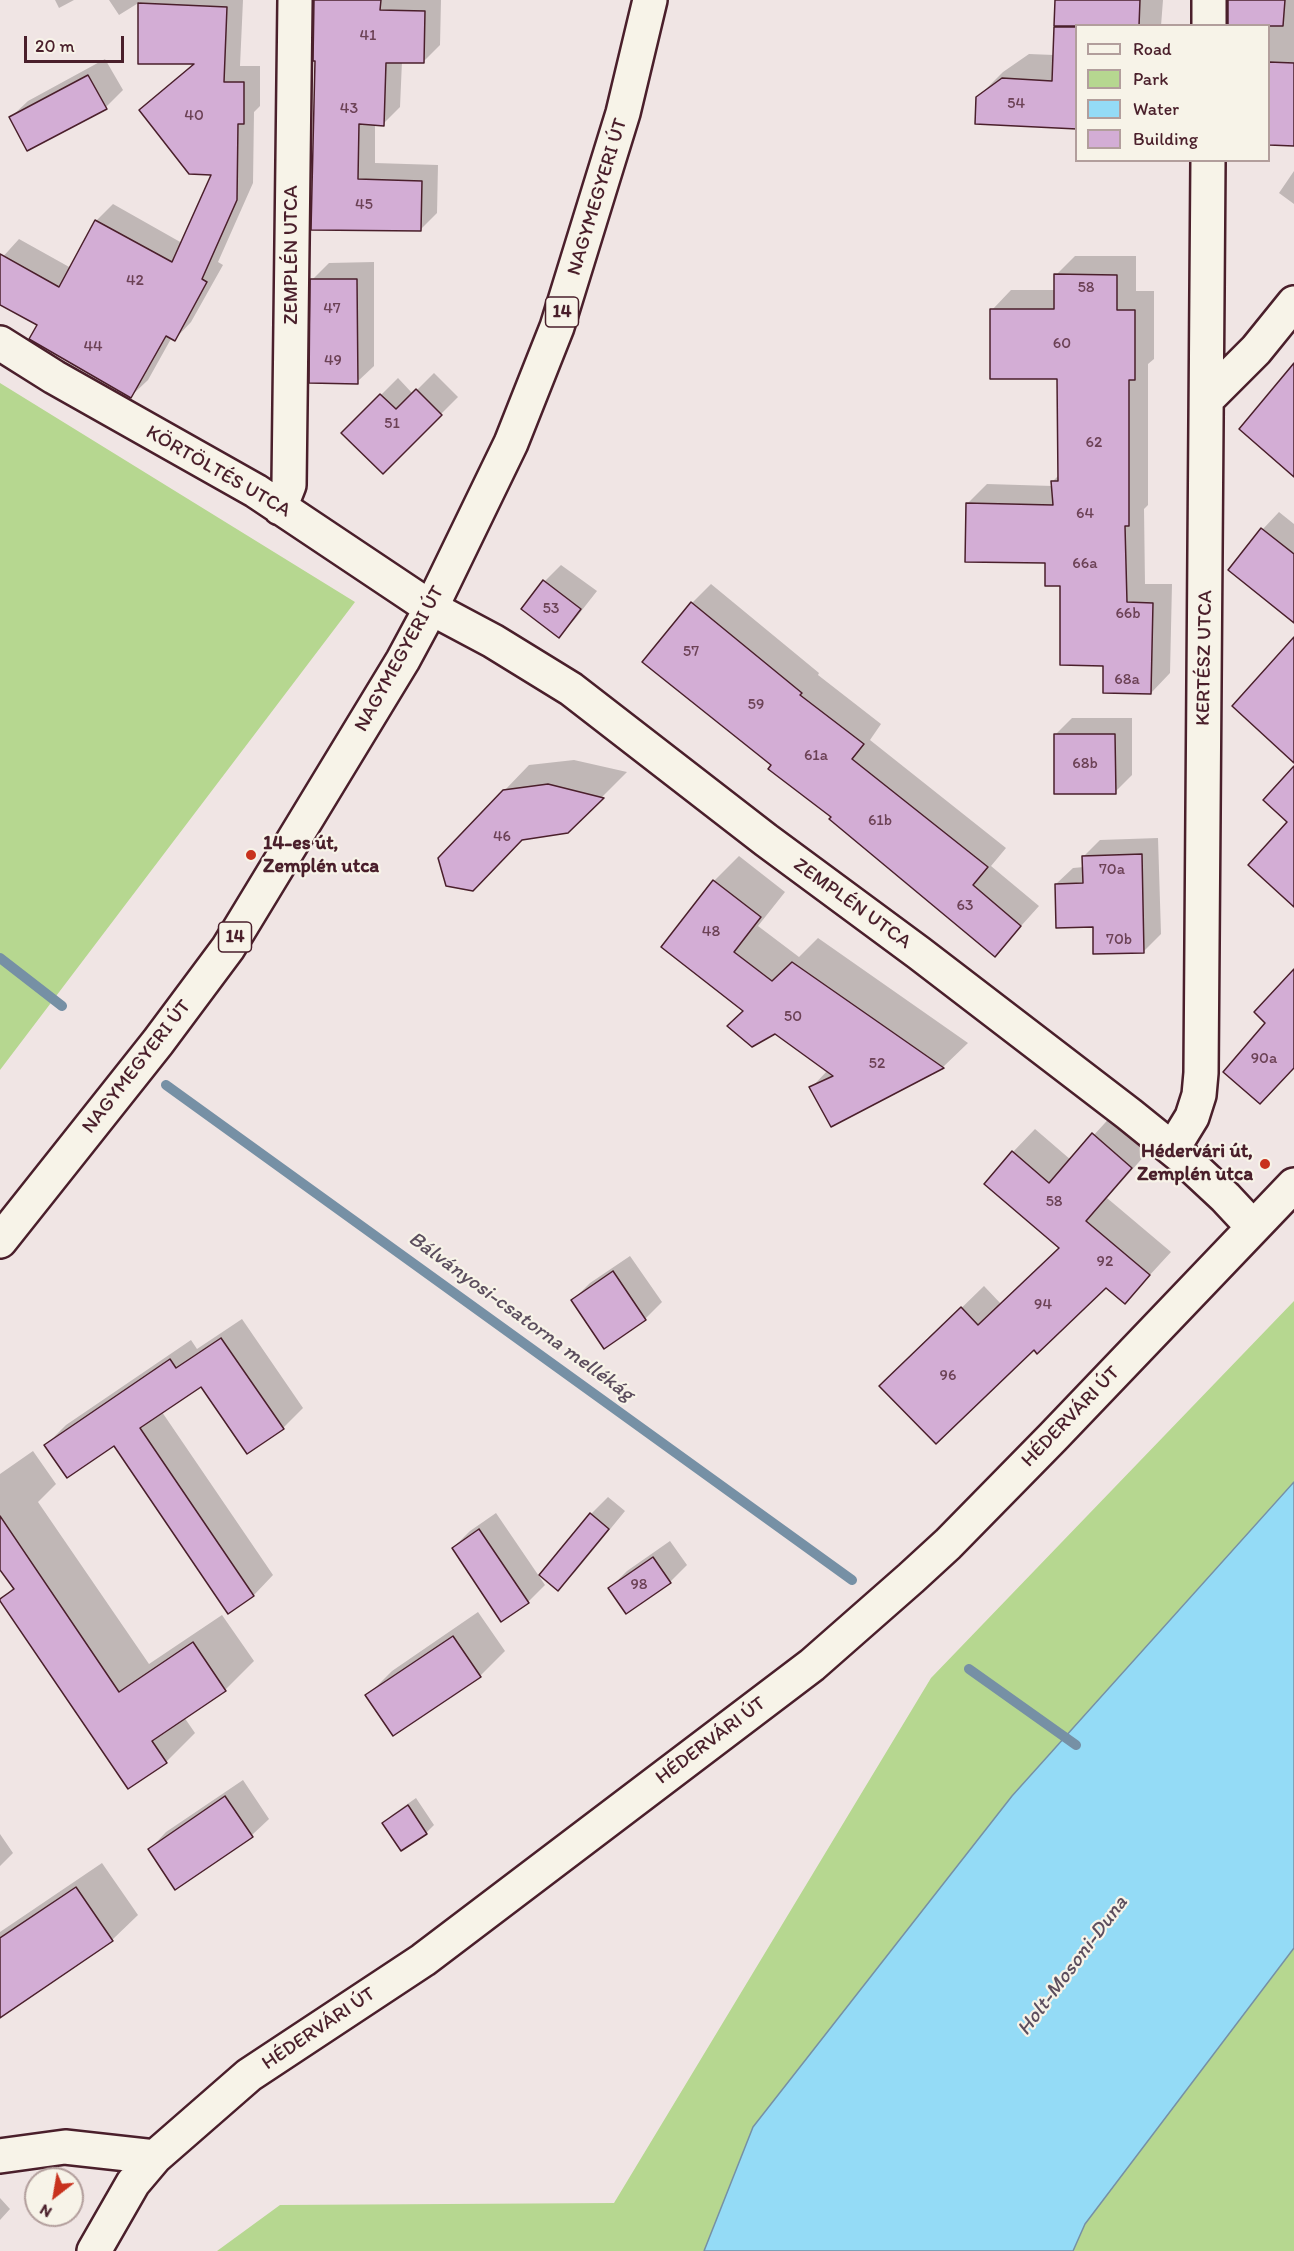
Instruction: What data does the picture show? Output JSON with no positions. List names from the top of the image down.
{
  "streets": {
    "street": [
      "NAGYMEGYERI ÚT",
      "ZEMPLÉN UTCA",
      "14",
      "KÖRTÖLTÉS UTCA",
      "KERTÉSZ UTCA",
      "HÉDERVÁRI ÚT"
    ]
  },
  "crossings": [
    ["NAGYMEGYERI ÚT", "ZEMPLÉN UTCA"],
    ["NAGYMEGYERI ÚT", "KÖRTÖLTÉS UTCA"],
    ["ZEMPLÉN UTCA", "KÖRTÖLTÉS UTCA"],
    ["ZEMPLÉN UTCA", "KERTÉSZ UTCA"],
    ["ZEMPLÉN UTCA", "HÉDERVÁRI ÚT"]
  ],
  "water": ["Bálványosi-csatorna mellékág", "Holt-Mosoni-Duna"],
  "places": ["14-es út, Zemplén utca", "Hédervári út, Zemplén utca"],
  "house_numbers": [
    "41",
    "54",
    "43",
    "40",
    "45",
    "42",
    "58",
    "47",
    "60",
    "44",
    "49",
    "51",
    "62",
    "64",
    "66a",
    "53",
    "66b",
    "57",
    "68a",
    "59",
    "61a",
    "68b",
    "61b",
    "46",
    "70a",
    "63",
    "48",
    "70b",
    "50",
    "90a",
    "52",
    "58",
    "92",
    "94",
    "96",
    "98"
  ],
  "legend": [
    "Road",
    "Park",
    "Water",
    "Building"
  ],
  "scale_bar": "20 m",
  "north": "bottom left"
}
